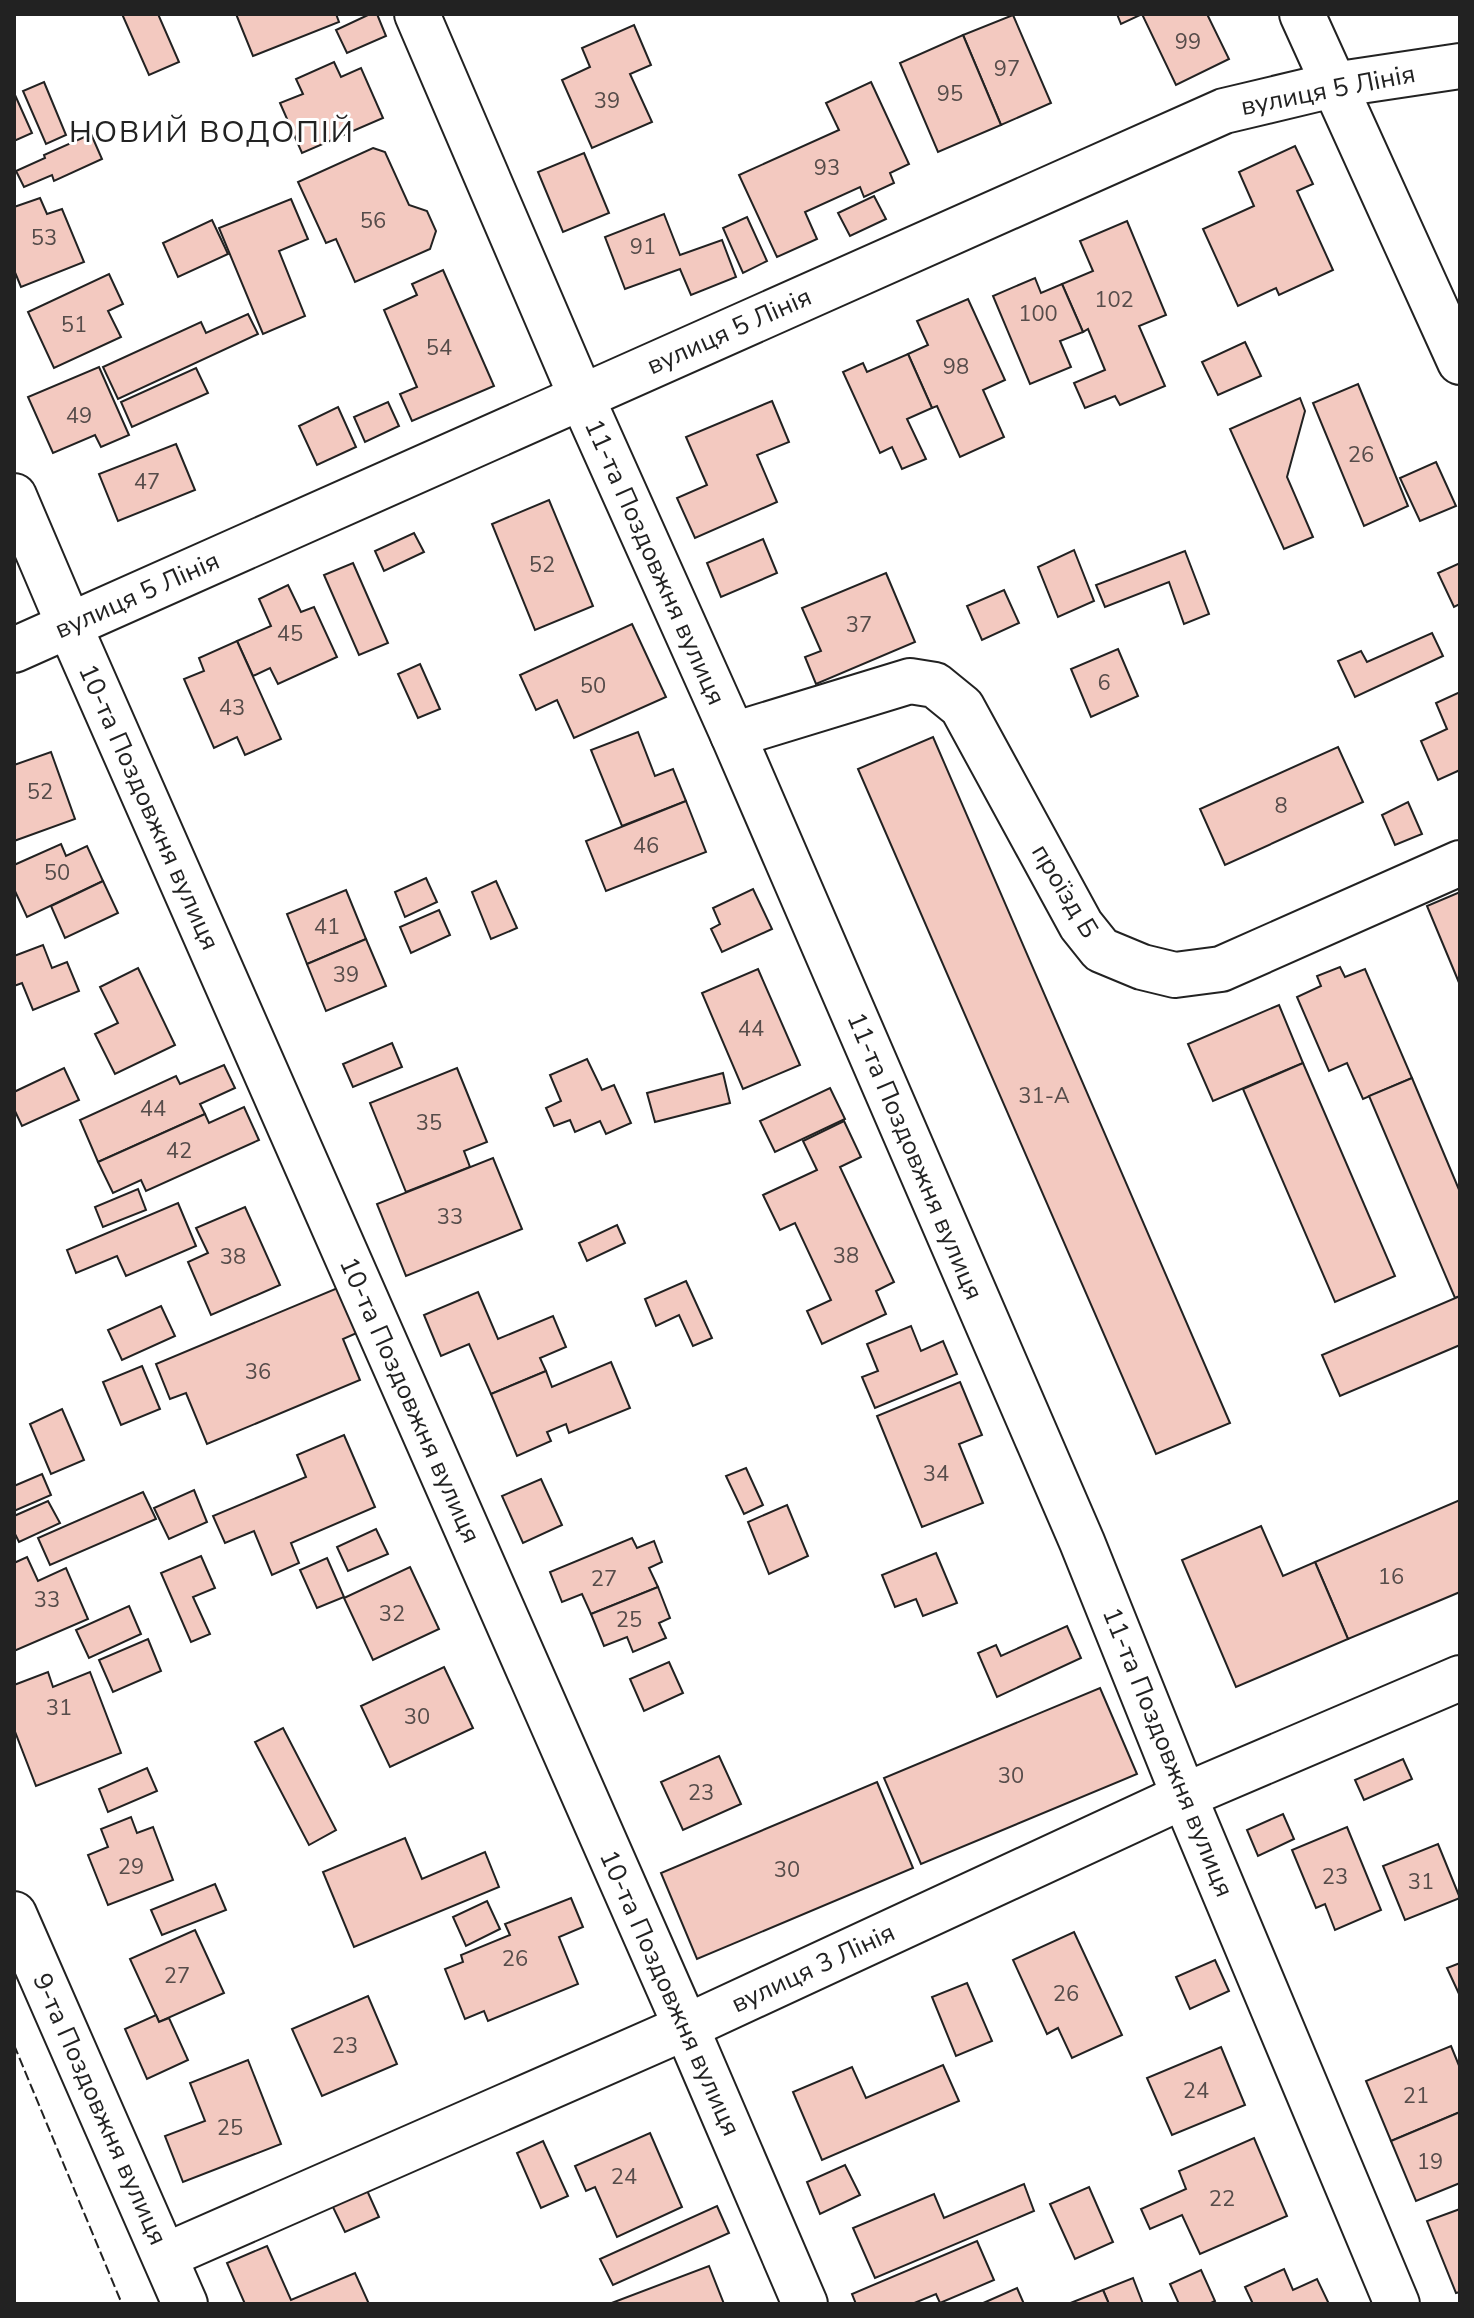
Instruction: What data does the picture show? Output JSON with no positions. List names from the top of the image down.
{
  "streets": {
    "street": [
      "вулиця 5 Лінія",
      "11-та Поздовжня вулиця",
      "10-та Поздовжня вулиця",
      "проїзд Б",
      "вулиця 3 Лінія",
      "9-та Поздовжня вулиця"
    ]
  },
  "crossings": [
    ["вулиця 5 Лінія", "11-та Поздовжня вулиця"],
    ["вулиця 5 Лінія", "10-та Поздовжня вулиця"],
    ["11-та Поздовжня вулиця", "проїзд Б"],
    ["11-та Поздовжня вулиця", "вулиця 3 Лінія"],
    ["10-та Поздовжня вулиця", "вулиця 3 Лінія"],
    ["вулиця 3 Лінія", "9-та Поздовжня вулиця"]
  ],
  "districts": ["НОВИЙ ВОДОПІЙ"],
  "house_numbers": [
    "99",
    "97",
    "95",
    "39",
    "93",
    "56",
    "53",
    "91",
    "102",
    "100",
    "51",
    "54",
    "98",
    "49",
    "26",
    "47",
    "52",
    "37",
    "45",
    "6",
    "50",
    "43",
    "52",
    "8",
    "46",
    "50",
    "41",
    "39",
    "44",
    "31-А",
    "44",
    "35",
    "42",
    "33",
    "38",
    "38",
    "36",
    "34",
    "16",
    "27",
    "33",
    "32",
    "25",
    "31",
    "30",
    "30",
    "23",
    "29",
    "30",
    "23",
    "31",
    "26",
    "27",
    "26",
    "23",
    "24",
    "21",
    "25",
    "19",
    "24",
    "22"
  ]
}
